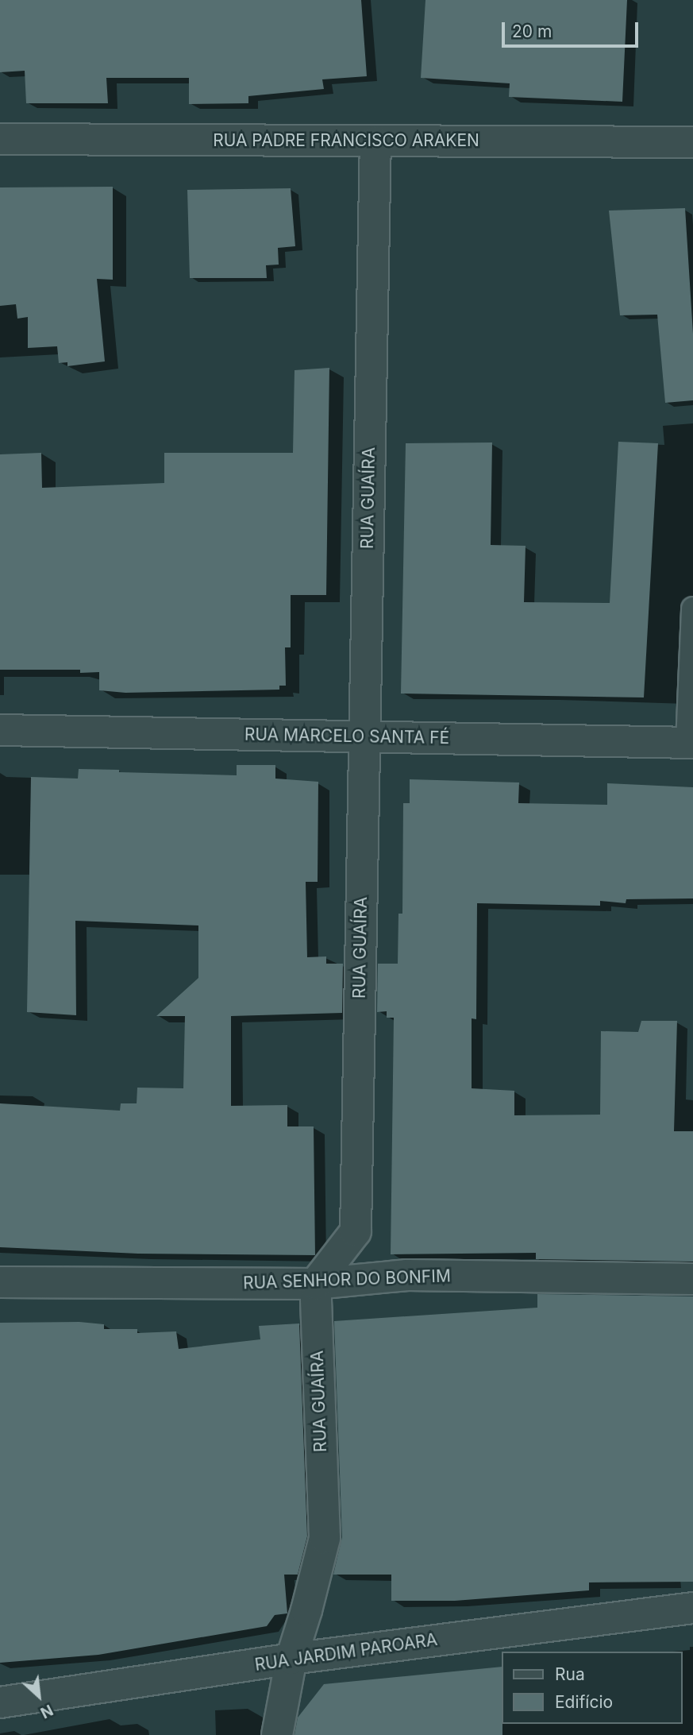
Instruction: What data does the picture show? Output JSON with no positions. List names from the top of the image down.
{
  "streets": {
    "street": [
      "RUA PADRE FRANCISCO ARAKEN",
      "RUA GUAÍRA",
      "RUA MARCELO SANTA FÉ",
      "RUA SENHOR DO BONFIM",
      "RUA JARDIM PAROARA"
    ]
  },
  "crossings": [
    ["RUA PADRE FRANCISCO ARAKEN", "RUA GUAÍRA"],
    ["RUA GUAÍRA", "RUA MARCELO SANTA FÉ"],
    ["RUA GUAÍRA", "RUA SENHOR DO BONFIM"],
    ["RUA GUAÍRA", "RUA JARDIM PAROARA"]
  ],
  "legend": ["Rua", "Edifício"],
  "scale_bar": "20 m",
  "north": "bottom right"
}
